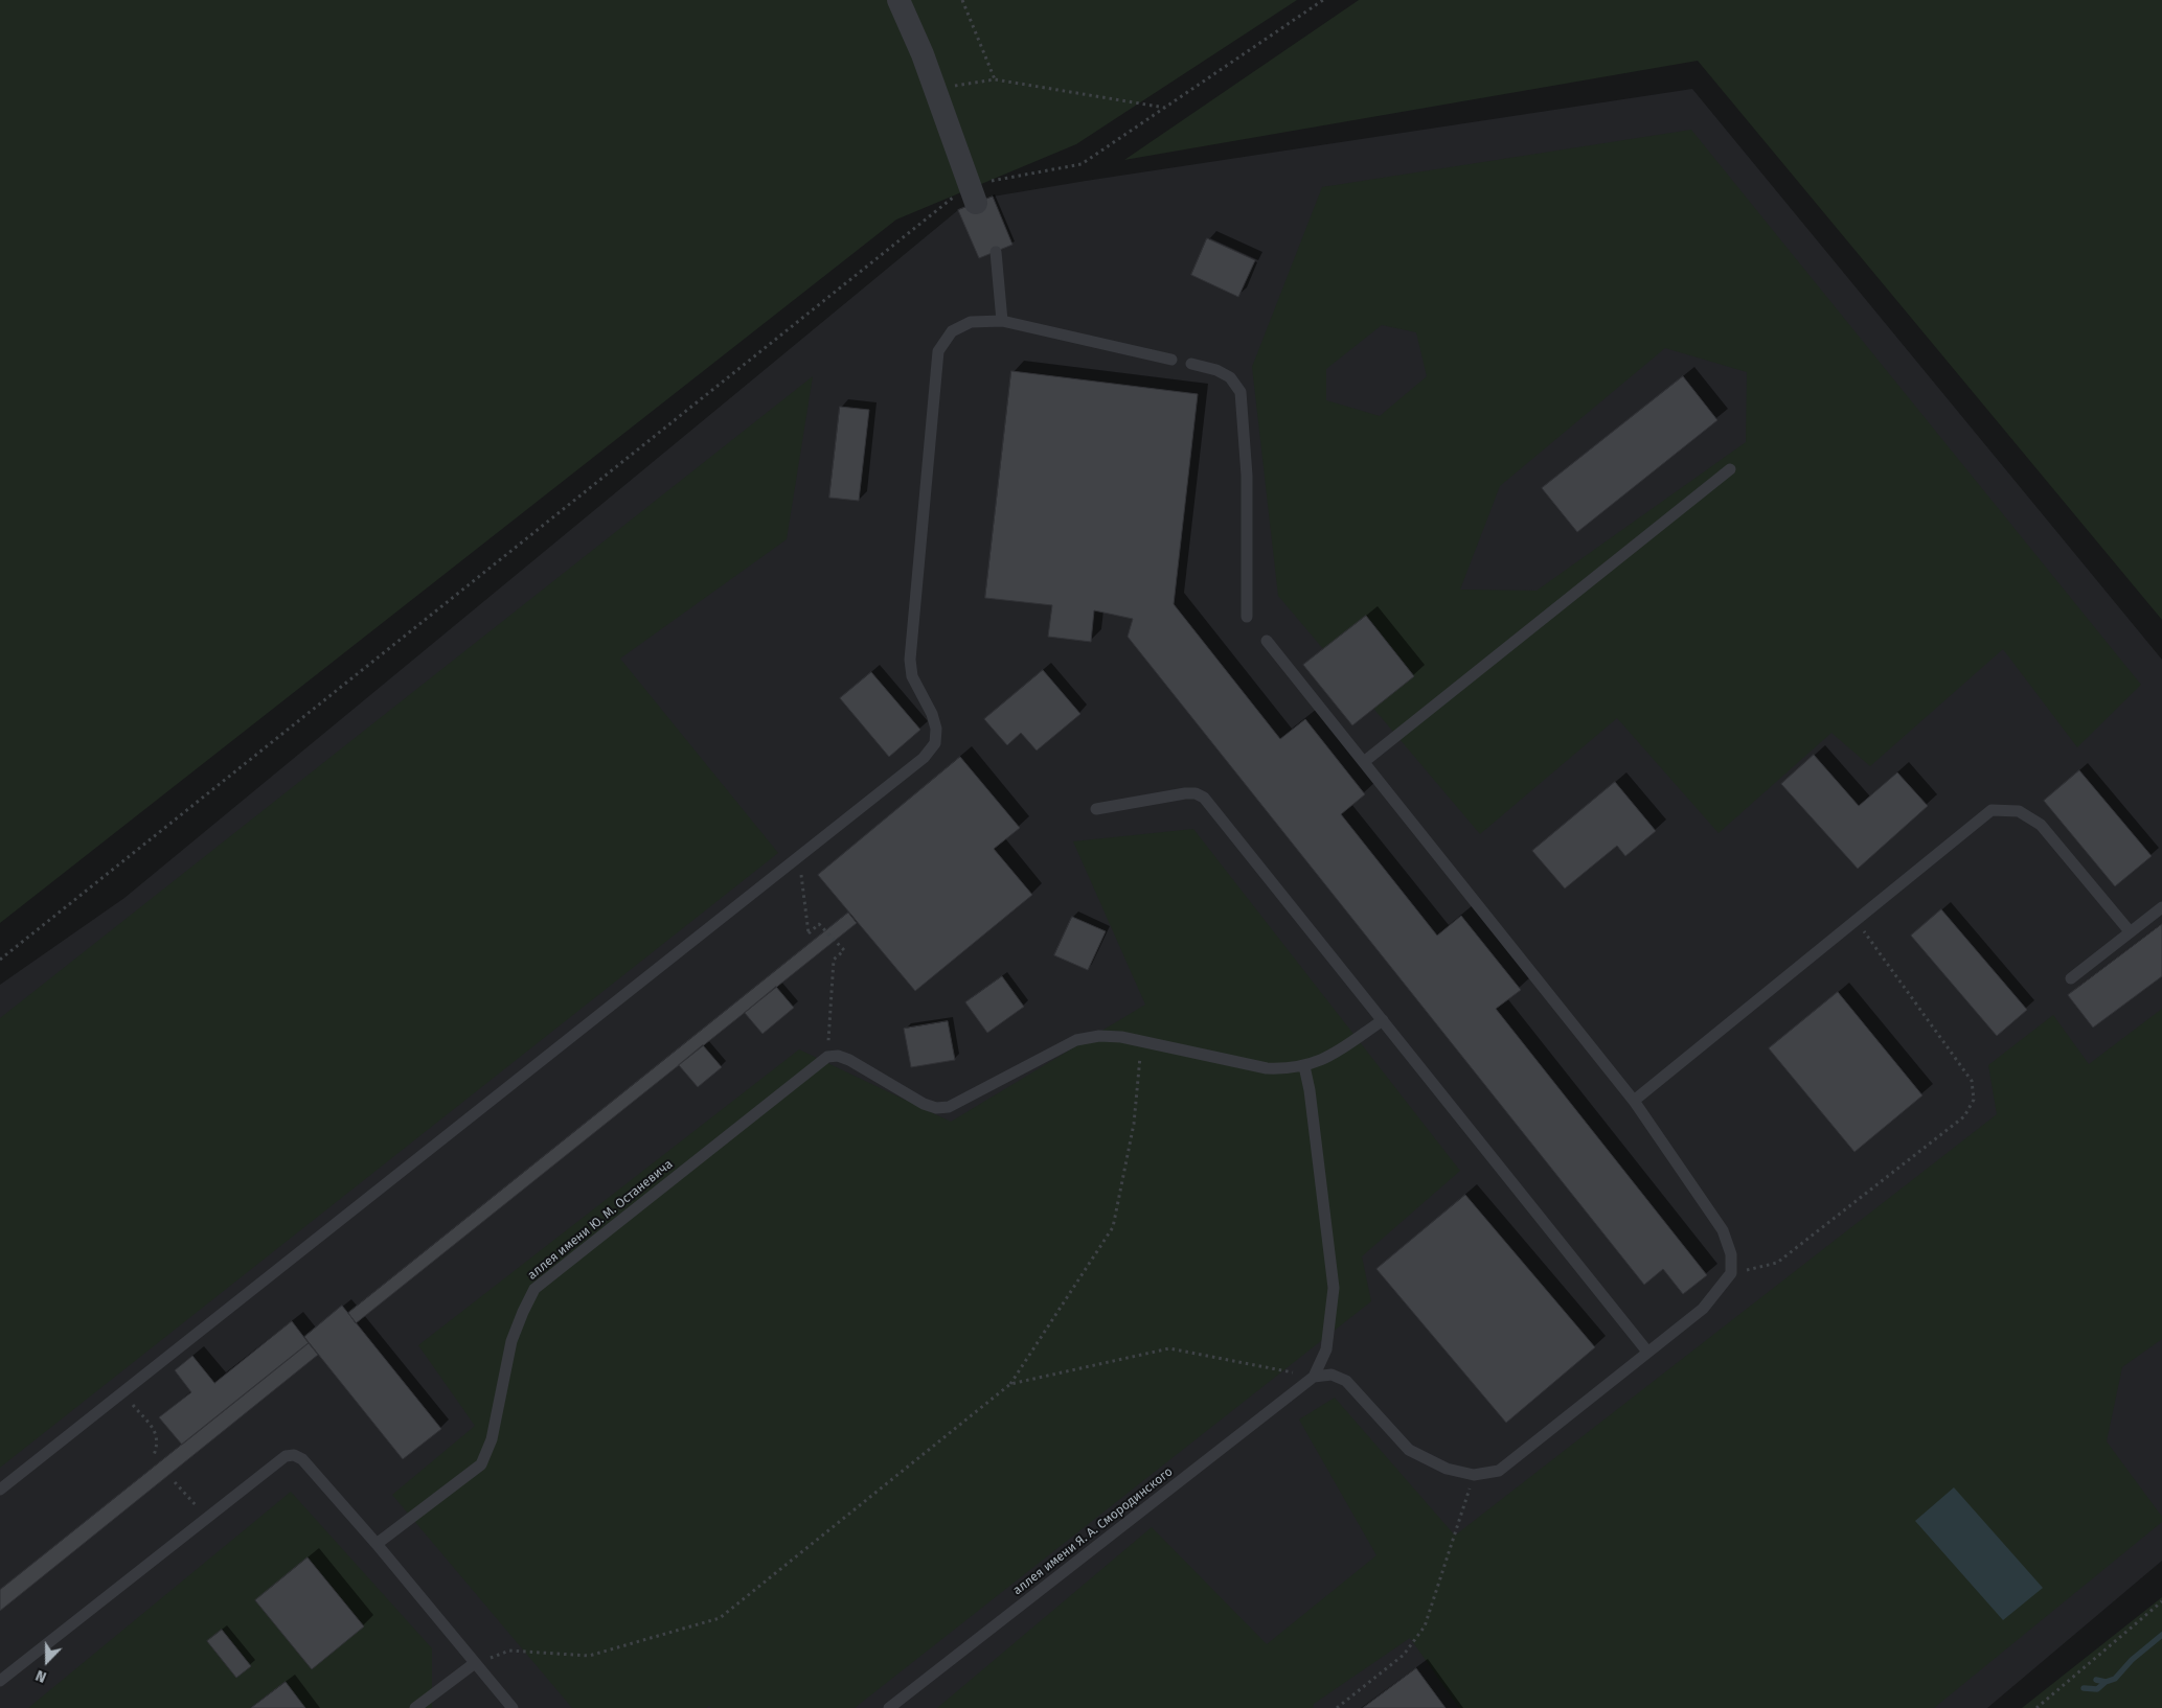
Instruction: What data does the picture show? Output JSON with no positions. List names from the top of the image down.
{
  "streets": {
    "lane": ["аллея имени Ю. М. Останевича", "аллея имени Я. А. Смородинского"]
  },
  "north": "bottom"
}
